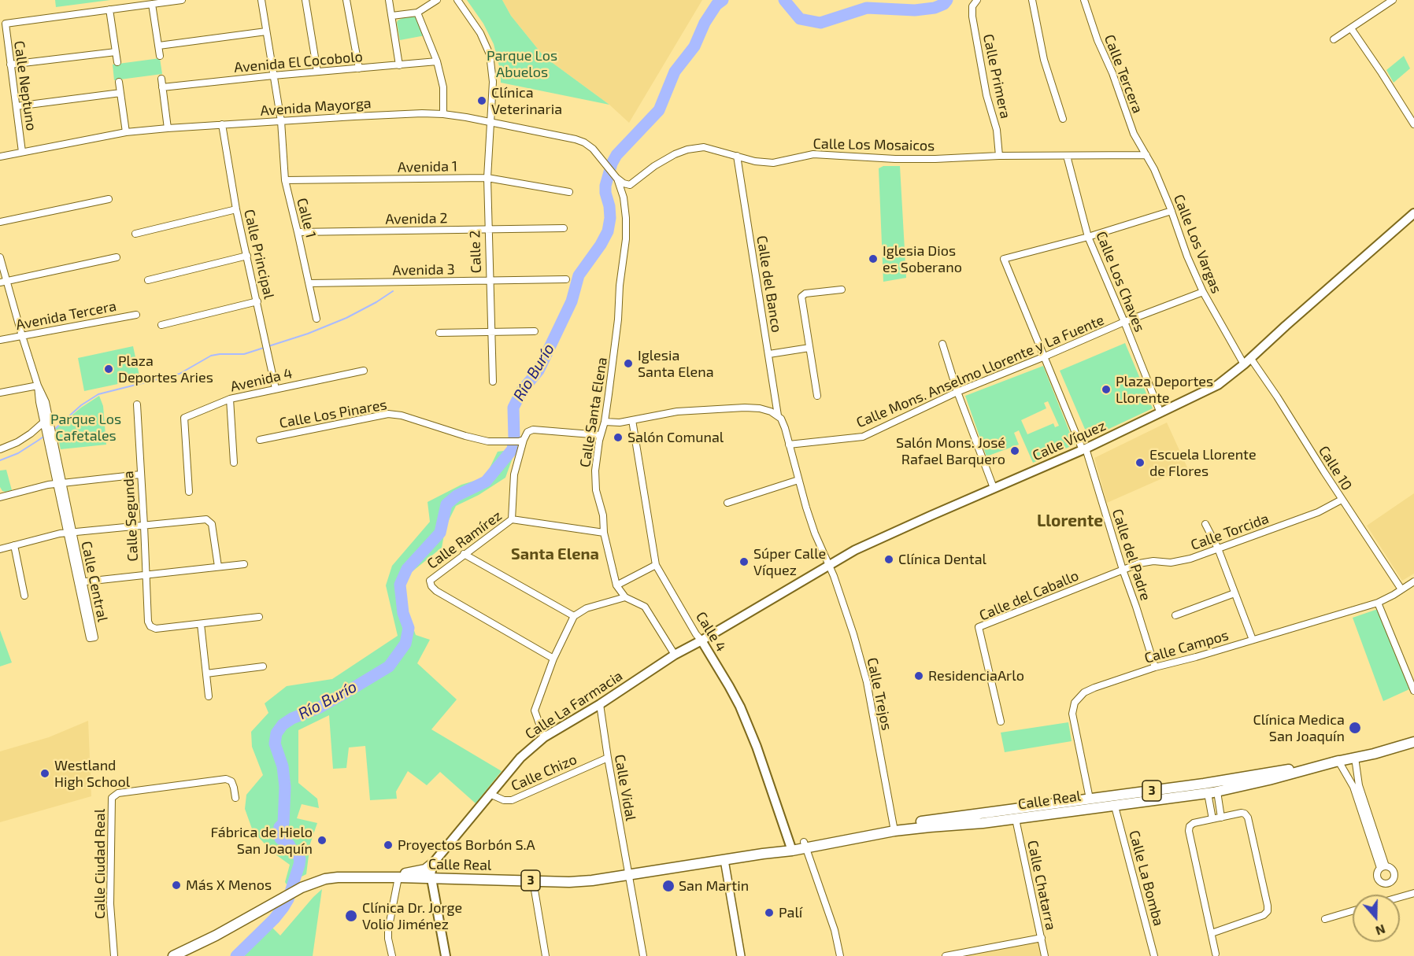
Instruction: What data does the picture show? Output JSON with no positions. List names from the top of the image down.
{
  "streets": {
    "main road": [
      "Calle Víquez",
      "Calle 4",
      "Calle La Farmacia",
      "3",
      "Calle Real"
    ],
    "street": [
      "Avenida El Cocobolo",
      "Calle Tercera",
      "Calle Primera",
      "Calle Neptuno",
      "Avenida Mayorga",
      "Calle Los Mosaicos",
      "Avenida 1",
      "Calle 1",
      "Avenida 2",
      "Calle Los Vargas",
      "Calle 2",
      "Calle Principal",
      "Avenida 3",
      "Calle Los Chaves",
      "Calle del Banco",
      "Avenida Tercera",
      "Calle Mons. Anselmo Llorente y La Fuente",
      "Avenida 4",
      "Calle Santa Elena",
      "Calle Los Pinares",
      "Calle 10",
      "Calle Segunda",
      "Calle Torcida",
      "Calle Ramírez",
      "Calle del Padre",
      "Calle Central",
      "Calle del Caballo",
      "Calle Campos",
      "Calle Trejos",
      "Calle Chizo",
      "Calle Vidal",
      "Calle Ciudad Real",
      "Calle La Bomba",
      "Calle Chatarra"
    ]
  },
  "crossings": [
    ["Avenida El Cocobolo", "Calle 1"],
    ["Calle Tercera", "Calle Los Mosaicos"],
    ["Calle Tercera", "Calle Los Vargas"],
    ["Calle Primera", "Calle Los Mosaicos"],
    ["Calle Neptuno", "Avenida Mayorga"],
    ["Avenida Mayorga", "Calle 1"],
    ["Avenida Mayorga", "Calle 2"],
    ["Avenida Mayorga", "Calle Principal"],
    ["Avenida Mayorga", "Calle Santa Elena"],
    ["Calle Los Mosaicos", "Calle Los Vargas"],
    ["Calle Los Mosaicos", "Calle Los Chaves"],
    ["Calle Los Mosaicos", "Calle del Banco"],
    ["Calle Los Mosaicos", "Calle Santa Elena"],
    ["Avenida 1", "Calle 1"],
    ["Avenida 1", "Calle 2"],
    ["Calle 1", "Avenida 2"],
    ["Calle 1", "Avenida 3"],
    ["Avenida 2", "Calle 2"],
    ["Calle Los Vargas", "Calle Mons. Anselmo Llorente y La Fuente"],
    ["Calle Los Vargas", "Calle Víquez"],
    ["Calle Los Vargas", "Calle 10"],
    ["Calle 2", "Avenida 3"],
    ["Calle Principal", "Avenida 4"],
    ["Calle Los Chaves", "Calle Mons. Anselmo Llorente y La Fuente"],
    ["Calle Los Chaves", "Calle Víquez"],
    ["Calle Los Chaves", "Calle del Padre"],
    ["Calle del Banco", "Calle Mons. Anselmo Llorente y La Fuente"],
    ["Calle del Banco", "Calle Trejos"],
    ["Calle Mons. Anselmo Llorente y La Fuente", "Calle del Padre"],
    ["Calle Santa Elena", "Calle Los Pinares"],
    ["Calle Santa Elena", "Calle Ramírez"],
    ["Calle Santa Elena", "Calle La Farmacia"],
    ["Calle Víquez", "Calle 10"],
    ["Calle Víquez", "Calle del Padre"],
    ["Calle Víquez", "Calle 4"],
    ["Calle Víquez", "Calle Trejos"],
    ["Calle Víquez", "Calle La Farmacia"],
    ["Calle 10", "Calle Torcida"],
    ["Calle 10", "Calle Campos"],
    ["Calle Torcida", "Calle del Padre"],
    ["Calle Torcida", "Calle del Caballo"],
    ["Calle del Padre", "Calle del Caballo"],
    ["Calle del Padre", "Calle Campos"],
    ["Calle 4", "Calle La Farmacia"],
    ["Calle 4", "Calle Real"],
    ["Calle Campos", "Calle Real"],
    ["Calle Trejos", "Calle Real"],
    ["Calle La Farmacia", "Calle Chizo"],
    ["Calle La Farmacia", "Calle Vidal"],
    ["Calle Chizo", "Calle Vidal"],
    ["Calle Vidal", "Calle Real"],
    ["Calle Real", "Calle La Bomba"],
    ["Calle Real", "Calle Chatarra"]
  ],
  "districts": ["Llorente", "Santa Elena"],
  "water": ["Río Burío"],
  "parks": ["Parque Los Abuelos", "Parque Los Cafetales"],
  "places": [
    "Clínica Veterinaria",
    "Iglesia Dios es Soberano",
    "Iglesia Santa Elena",
    "Plaza Deportes Aries",
    "Plaza Deportes Llorente",
    "Salón Comunal",
    "Salón Mons. José Rafael Barquero",
    "Escuela Llorente de Flores",
    "Clínica Dental",
    "Súper Calle Víquez",
    "ResidenciaArlo",
    "Clínica Medica San Joaquín",
    "Westland High School",
    "Fábrica de Hielo San Joaquín",
    "Proyectos Borbón S.A",
    "Más X Menos",
    "San Martin",
    "Palí",
    "Clínica Dr. Jorge Volio Jiménez"
  ],
  "north": "bottom"
}
